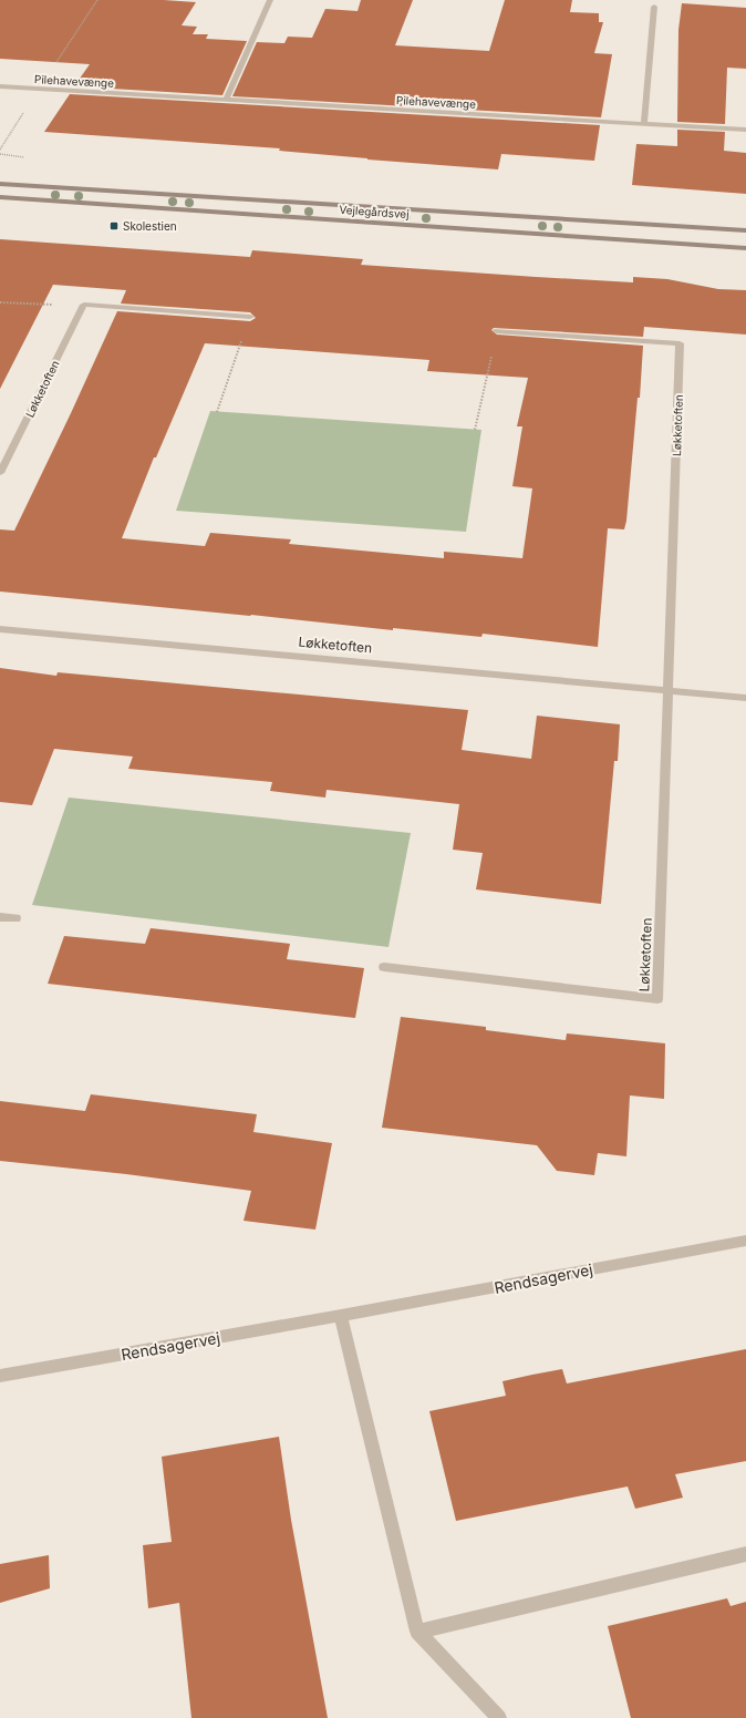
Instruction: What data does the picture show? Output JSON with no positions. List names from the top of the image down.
{
  "streets": {
    "street": [
      "Pilehavevænge",
      "Vejlegårdsvej",
      "Løkketoften",
      "Rendsagervej"
    ]
  },
  "places": {
    "transit": ["Skolestien"]
  }
}
